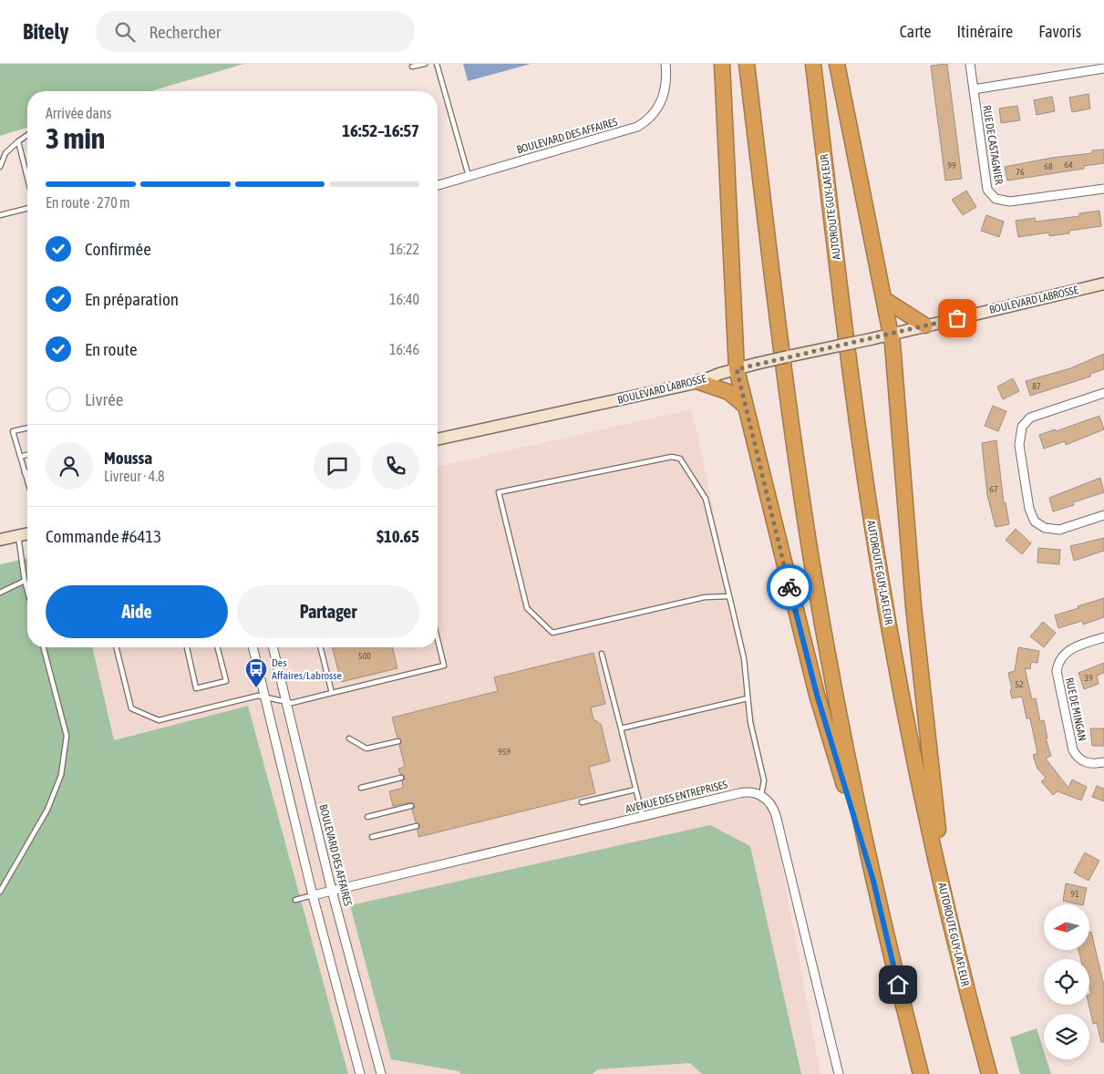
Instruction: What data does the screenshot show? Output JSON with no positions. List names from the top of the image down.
{
  "streets": {
    "highway": ["AUTOROUTE GUY-LAFLEUR"],
    "main road": ["BOULEVARD LABROSSE"],
    "street": [
      "BOULEVARD DES AFFAIRES",
      "RUE DE CASTAGNIER",
      "RUE DE MINGAN",
      "AVENUE DES ENTREPRISES"
    ]
  },
  "crossings": [
    ["BOULEVARD DES AFFAIRES", "AVENUE DES ENTREPRISES"]
  ],
  "places": {
    "bus stop": ["Des Affaires/Labrosse"]
  },
  "house_numbers": [
    "64",
    "99",
    "68",
    "76",
    "87",
    "67",
    "500",
    "39",
    "52",
    "959",
    "91"
  ],
  "north": "left",
  "page": {
    "header": "Bitely",
    "search": "Rechercher",
    "nav": ["Carte", "Itinéraire", "Favoris"],
    "heading": ["3 min", "Arrivée dans", "16:52–16:57"],
    "panel": [
      "Moussa",
      "Livreur · 4.8",
      "Commande #6413",
      "$10.65"
    ],
    "bar": "En route · 270 m",
    "list": [
      ["Confirmée", "16:22"],
      ["En préparation", "16:40"],
      ["En route", "16:46"],
      "Livrée"
    ],
    "buttons": ["Aide", "Partager"]
  }
}
